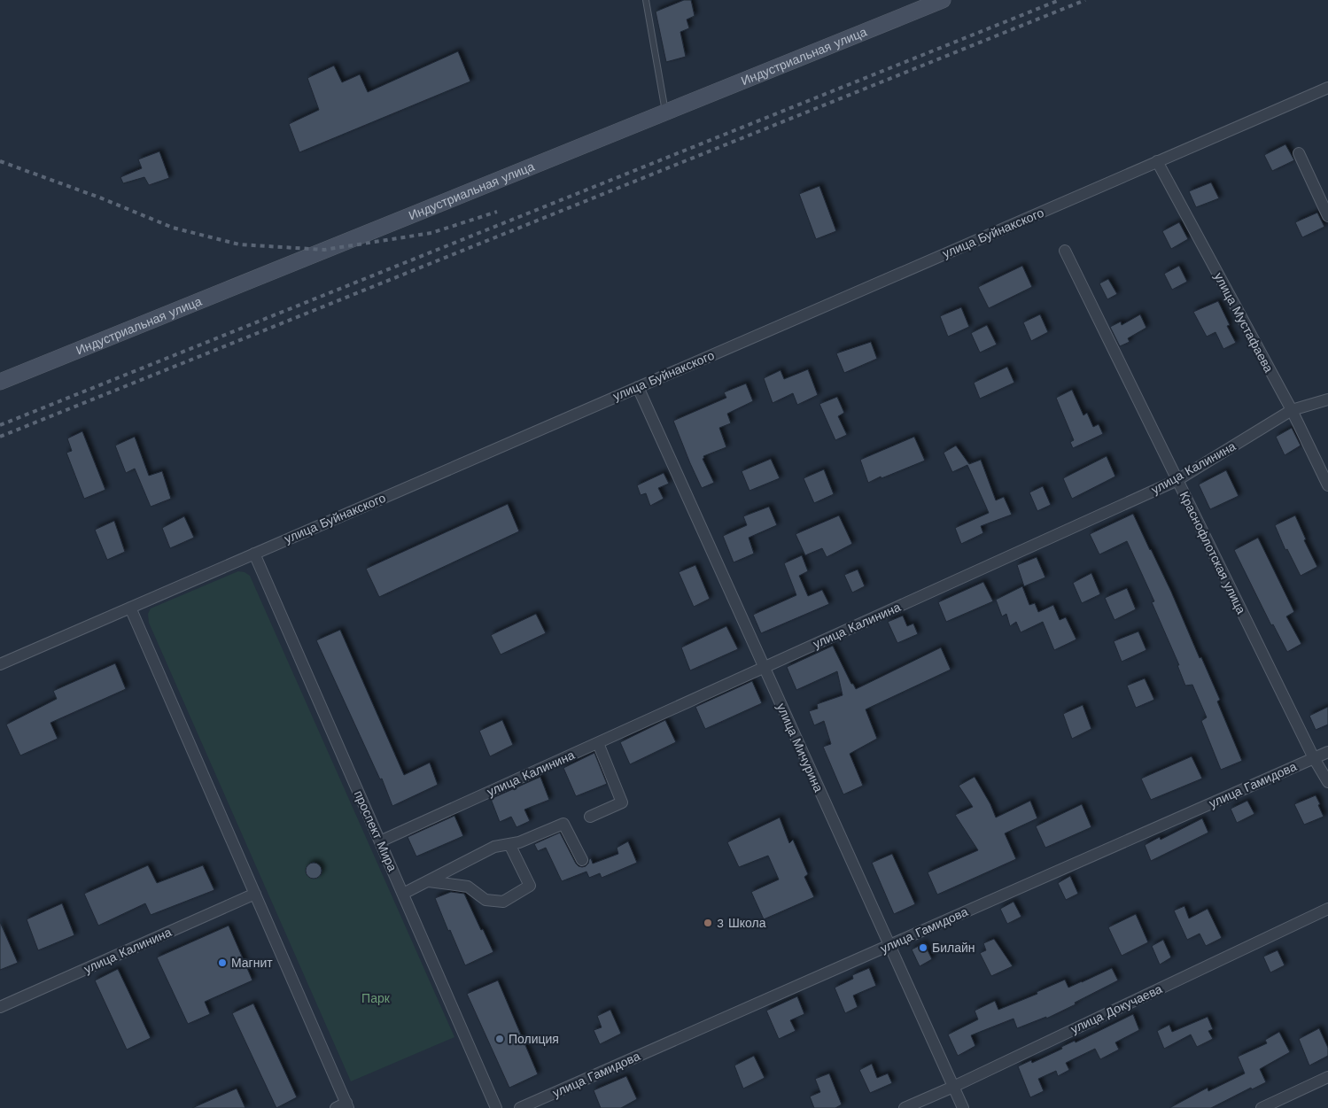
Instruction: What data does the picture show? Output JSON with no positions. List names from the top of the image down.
{
  "streets": {
    "street": [
      "Индустриальная улица",
      "улица Буйнакского",
      "улица Мустафаева",
      "улица Калинина",
      "Краснофлотская улица",
      "улица Мичурина",
      "улица Гамидова",
      "проспект Мира",
      "улица Докучаева"
    ]
  },
  "crossings": [
    ["улица Буйнакского", "улица Мустафаева"],
    ["улица Буйнакского", "улица Мичурина"],
    ["улица Буйнакского", "проспект Мира"],
    ["улица Мустафаева", "улица Калинина"],
    ["улица Калинина", "Краснофлотская улица"],
    ["улица Калинина", "улица Мичурина"],
    ["улица Калинина", "проспект Мира"],
    ["Краснофлотская улица", "улица Гамидова"],
    ["улица Мичурина", "улица Гамидова"],
    ["улица Мичурина", "улица Докучаева"]
  ],
  "parks": ["Парк"],
  "places": [
    "3 Школа",
    "Билайн",
    "Магнит",
    "Полиция"
  ]
}
